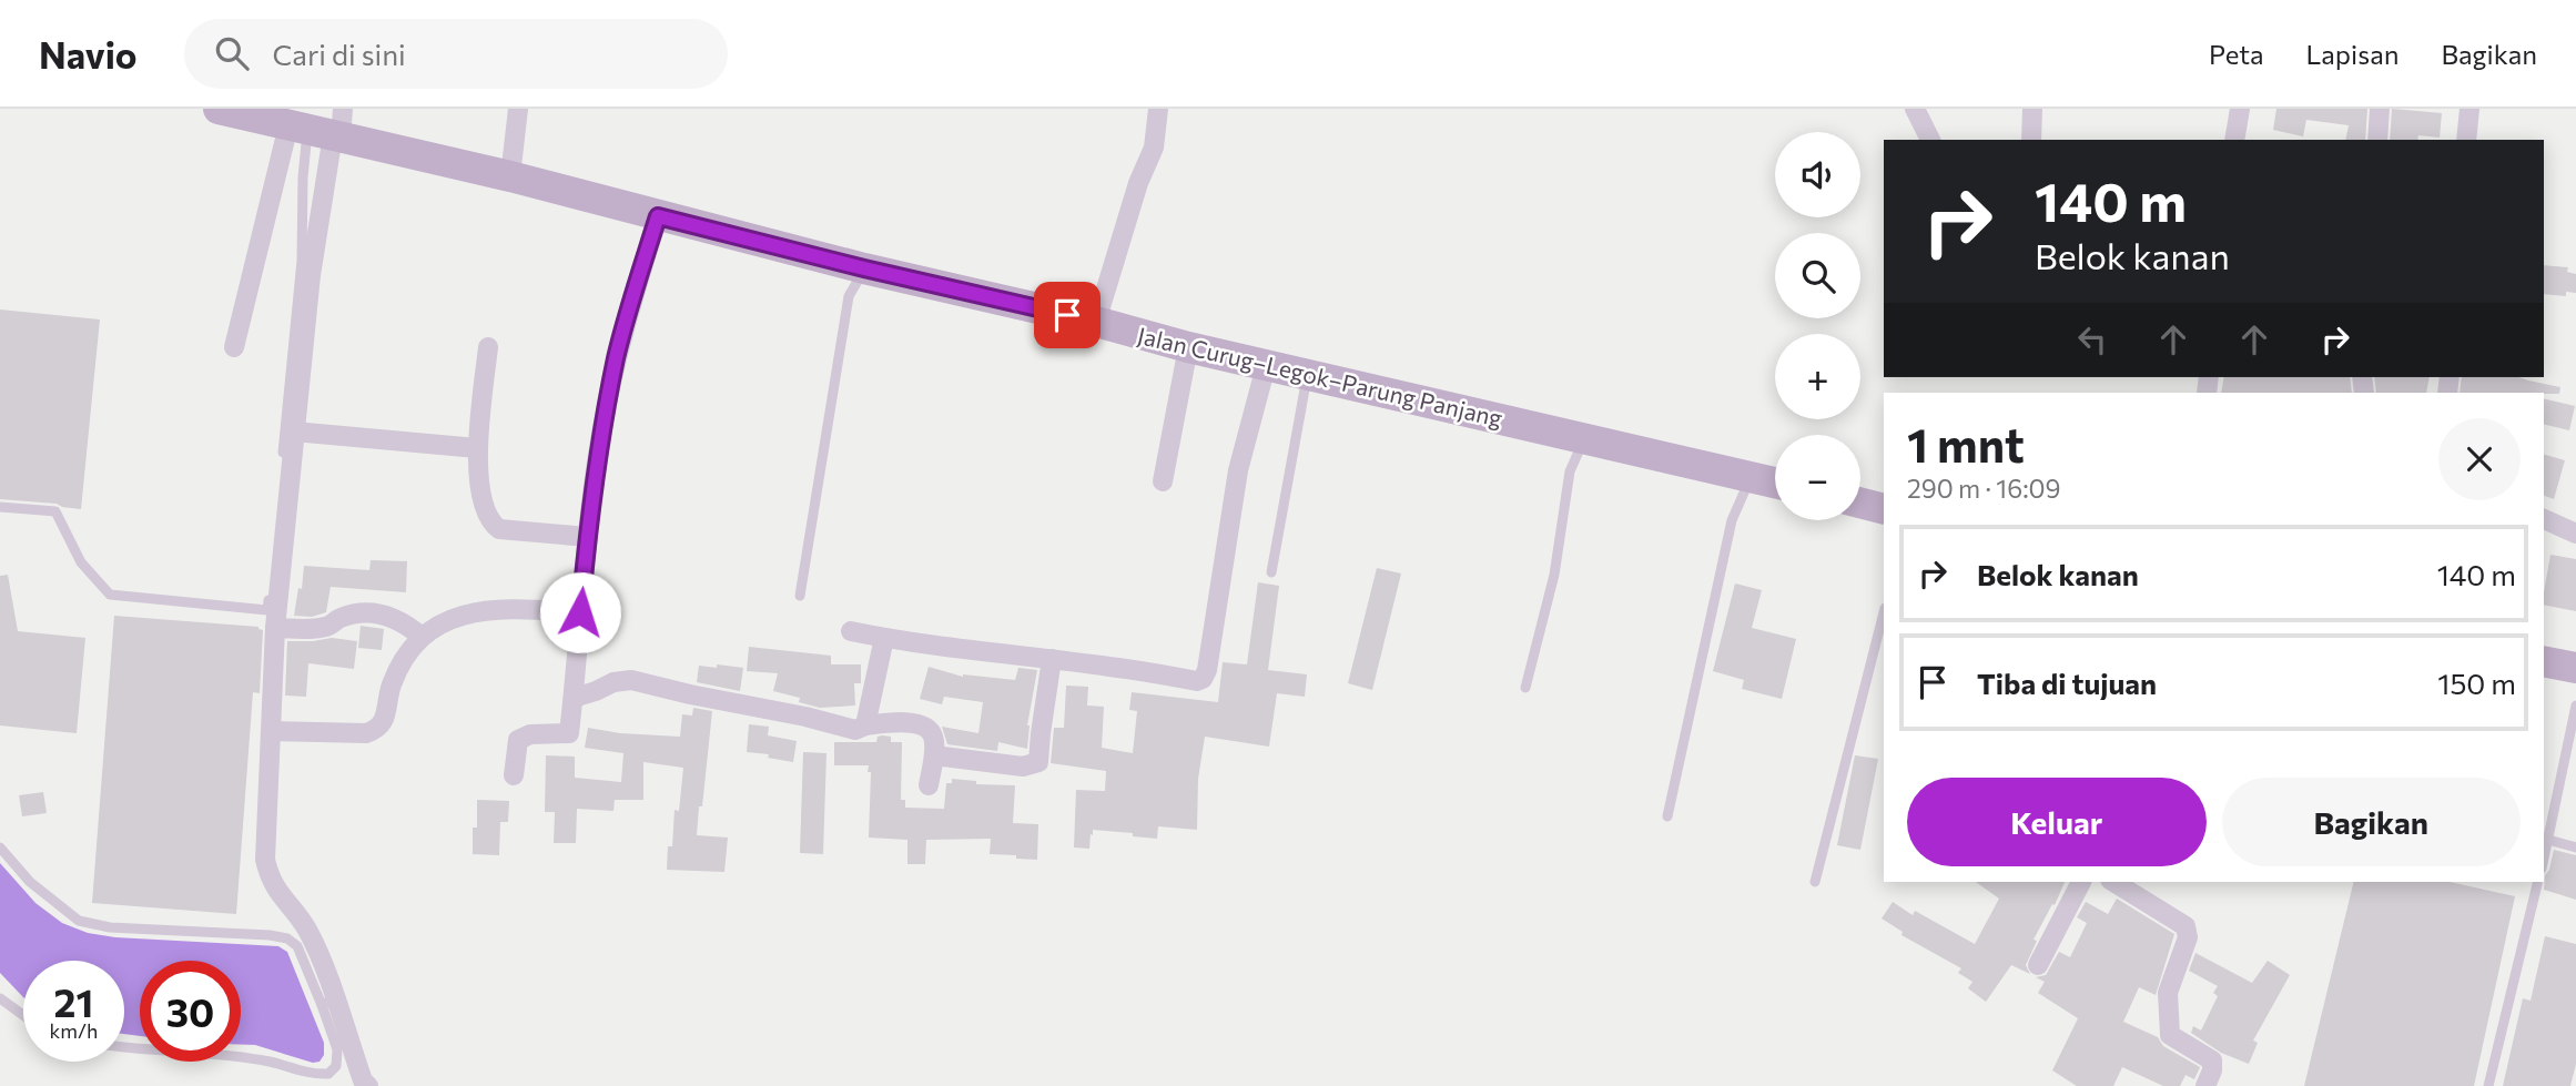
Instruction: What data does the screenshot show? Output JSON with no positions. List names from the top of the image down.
{
  "streets": {
    "main road": ["Jalan Curug–Legok–Parung Panjang"]
  },
  "page": {
    "header": "Navio",
    "search": "Cari di sini",
    "nav": ["Peta", "Lapisan", "Bagikan"],
    "map_buttons": ["+", "−"],
    "turn": ["140 m", "Belok kanan"],
    "heading": ["1 mnt", "290 m · 16:09"],
    "list": [
      {
        "name": "Belok kanan",
        "value": "140 m"
      },
      {
        "name": "Tiba di tujuan",
        "value": "150 m"
      }
    ],
    "buttons": ["Keluar", "Bagikan"],
    "speed": "21 km/h",
    "limit": "30"
  }
}
